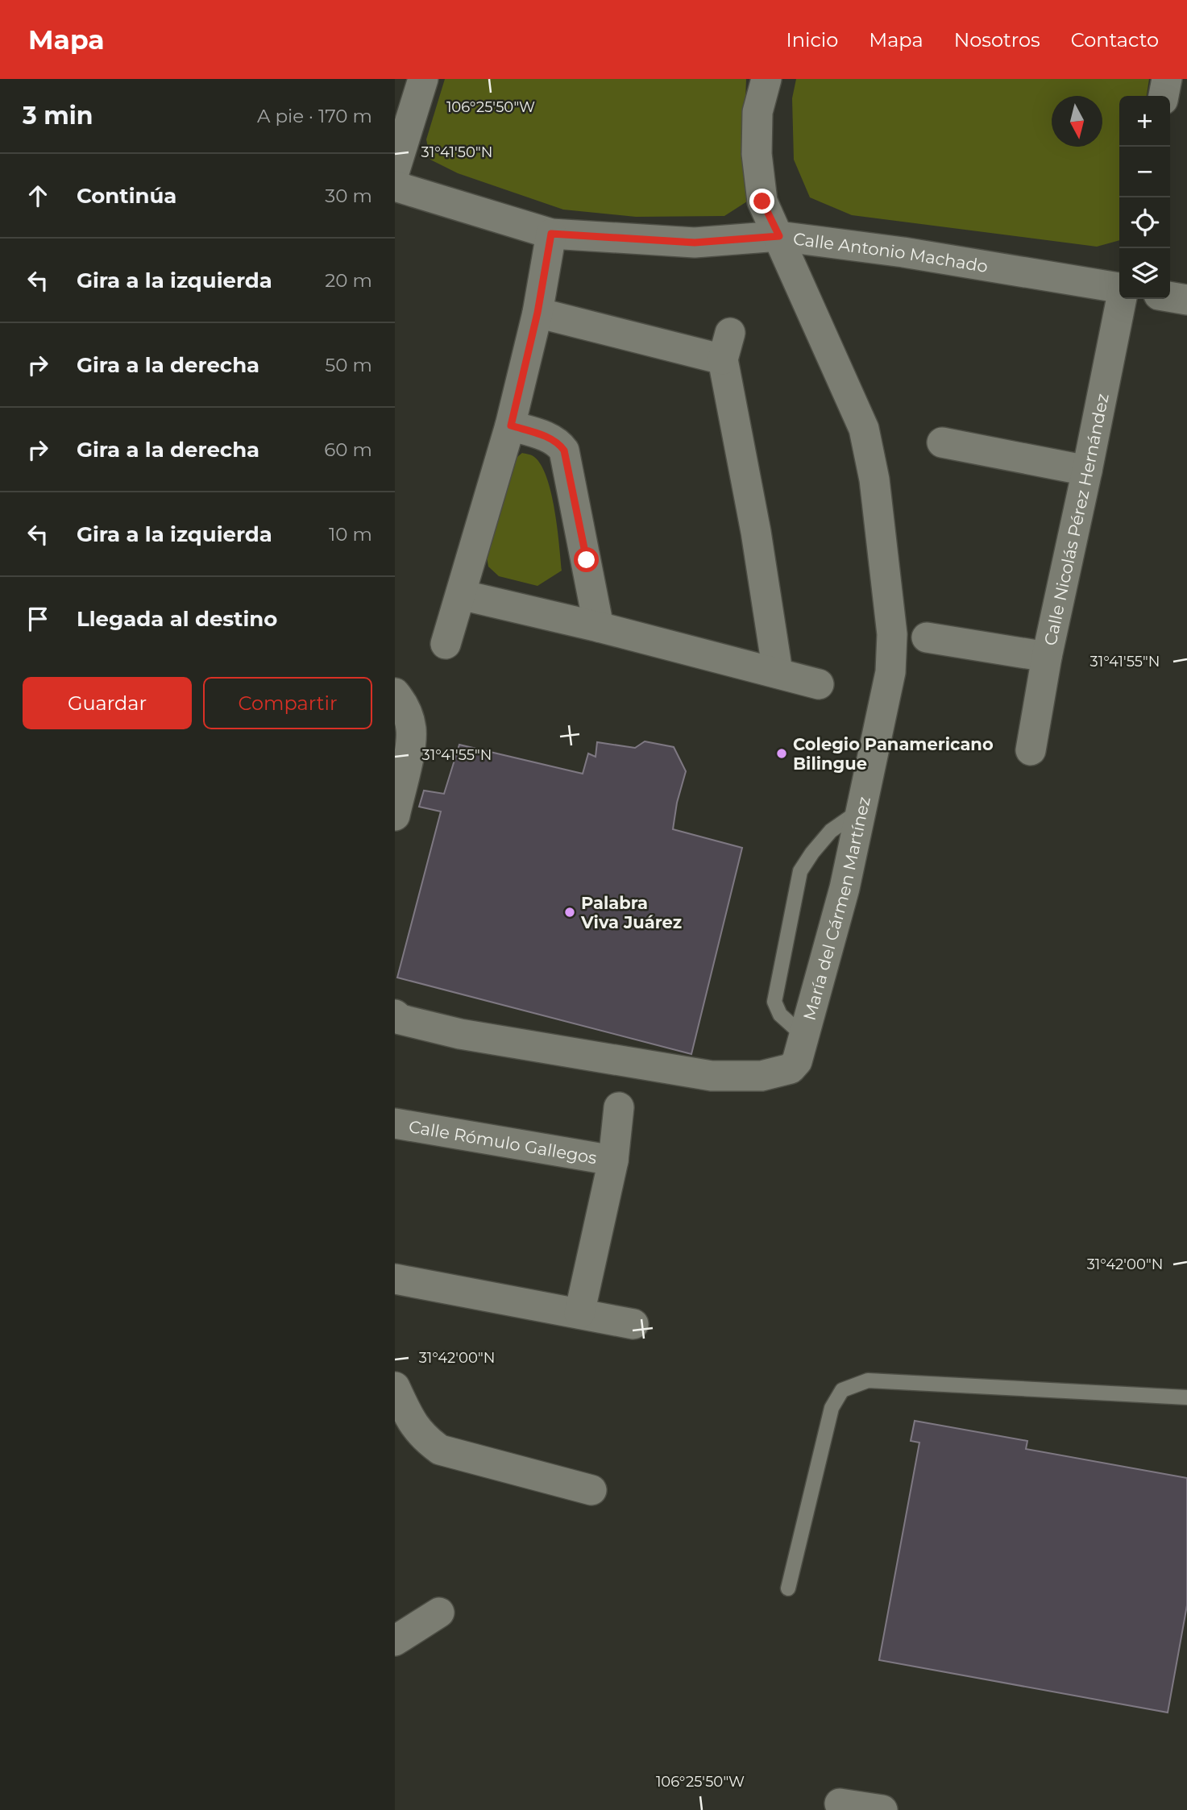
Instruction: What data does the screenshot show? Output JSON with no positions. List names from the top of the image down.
{
  "streets": {
    "street": [
      "Calle Antonio Machado",
      "Calle Nicolás Pérez Hernández",
      "María del Cármen Martínez",
      "Calle Rómulo Gallegos"
    ]
  },
  "crossings": [
    ["Calle Antonio Machado", "María del Cármen Martínez"]
  ],
  "places": ["Colegio Panamericano Bilingue", "Palabra Viva Juárez"],
  "north": "bottom",
  "page": {
    "header": "Mapa",
    "nav": [
      "Inicio",
      "Mapa",
      "Nosotros",
      "Contacto"
    ],
    "heading": ["3 min", "A pie · 170 m"],
    "map_buttons": ["+", "−"],
    "list": [
      ["Continúa", "30 m"],
      ["Gira a la izquierda", "20 m"],
      ["Gira a la derecha", "50 m"],
      ["Gira a la derecha", "60 m"],
      ["Gira a la izquierda", "10 m"],
      "Llegada al destino"
    ],
    "buttons": ["Guardar", "Compartir"]
  },
  "coordinates": [
    "106°25'50\"W",
    "31°41'50\"N",
    "31°41'55\"N",
    "31°42'00\"N"
  ]
}
